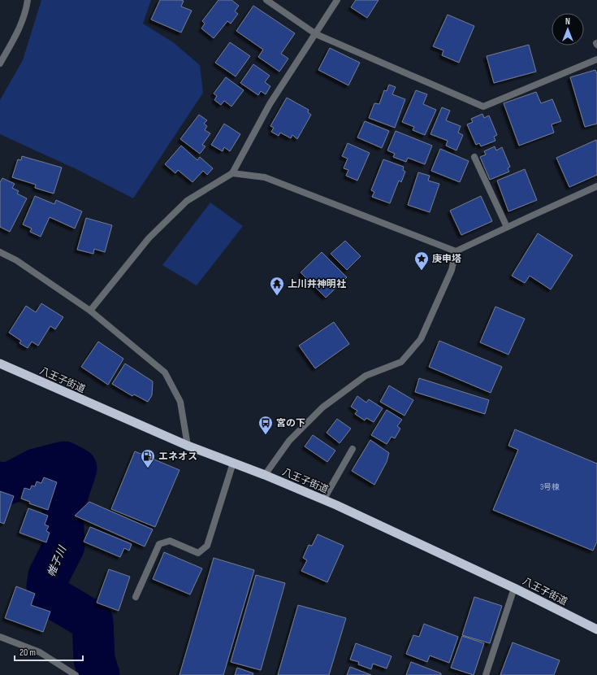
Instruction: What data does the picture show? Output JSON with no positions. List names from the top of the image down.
{
  "streets": {
    "highway": ["八王子街道"]
  },
  "water": ["帷子川"],
  "places": {
    "place": ["庚申塔"],
    "temple": ["上川井神明社"],
    "bus stop": ["宮の下"],
    "fuel station": ["エネオス"]
  },
  "house_numbers": ["3号棟"],
  "scale_bar": "20 m",
  "north": "top"
}
